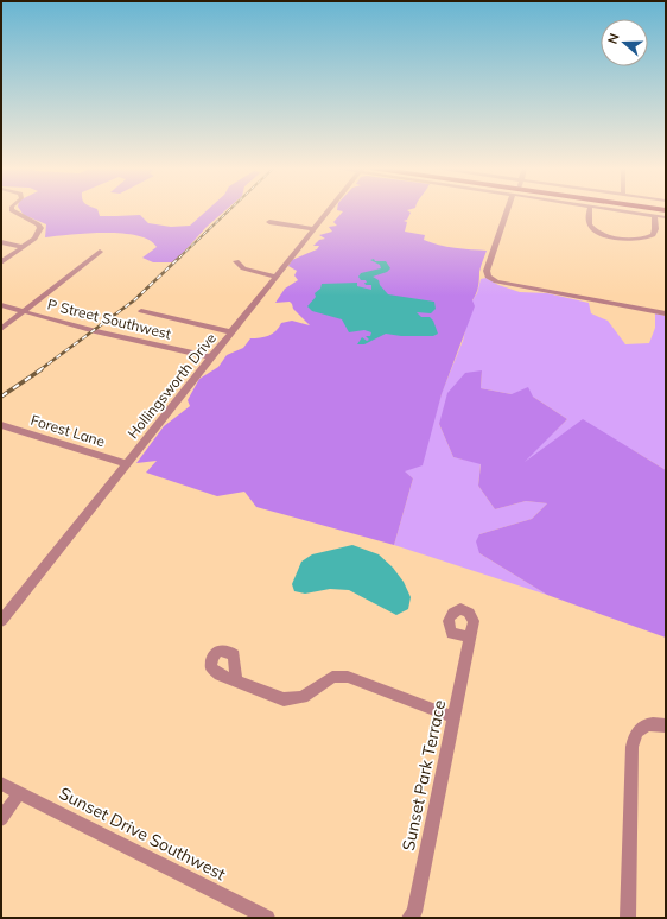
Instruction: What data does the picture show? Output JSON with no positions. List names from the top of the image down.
{
  "streets": {
    "street": [
      "P Street Southwest",
      "Hollingsworth Drive",
      "Forest Lane",
      "Sunset Park Terrace",
      "Sunset Drive Southwest"
    ]
  },
  "crossings": [
    ["P Street Southwest", "Hollingsworth Drive"],
    ["Hollingsworth Drive", "Forest Lane"]
  ],
  "north": "left"
}
